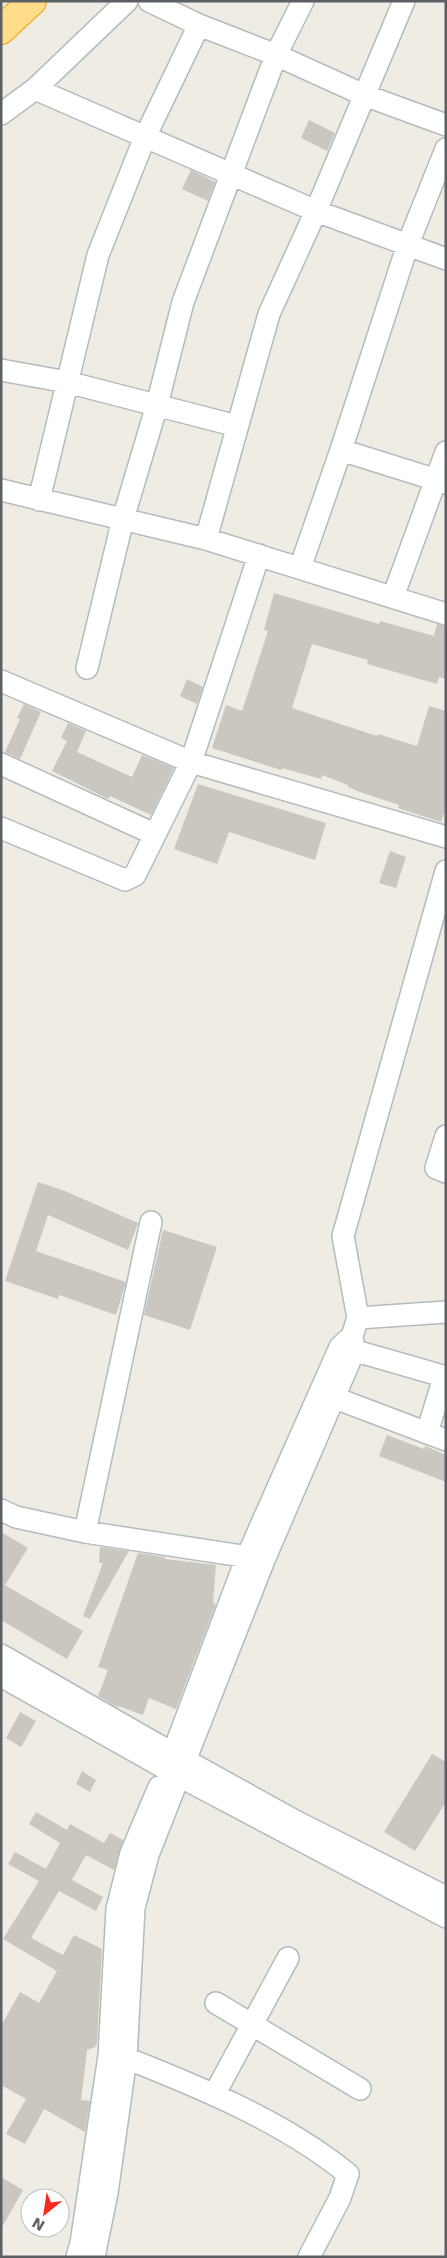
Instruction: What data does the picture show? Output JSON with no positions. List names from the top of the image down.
{
  "north": "bottom left"
}
